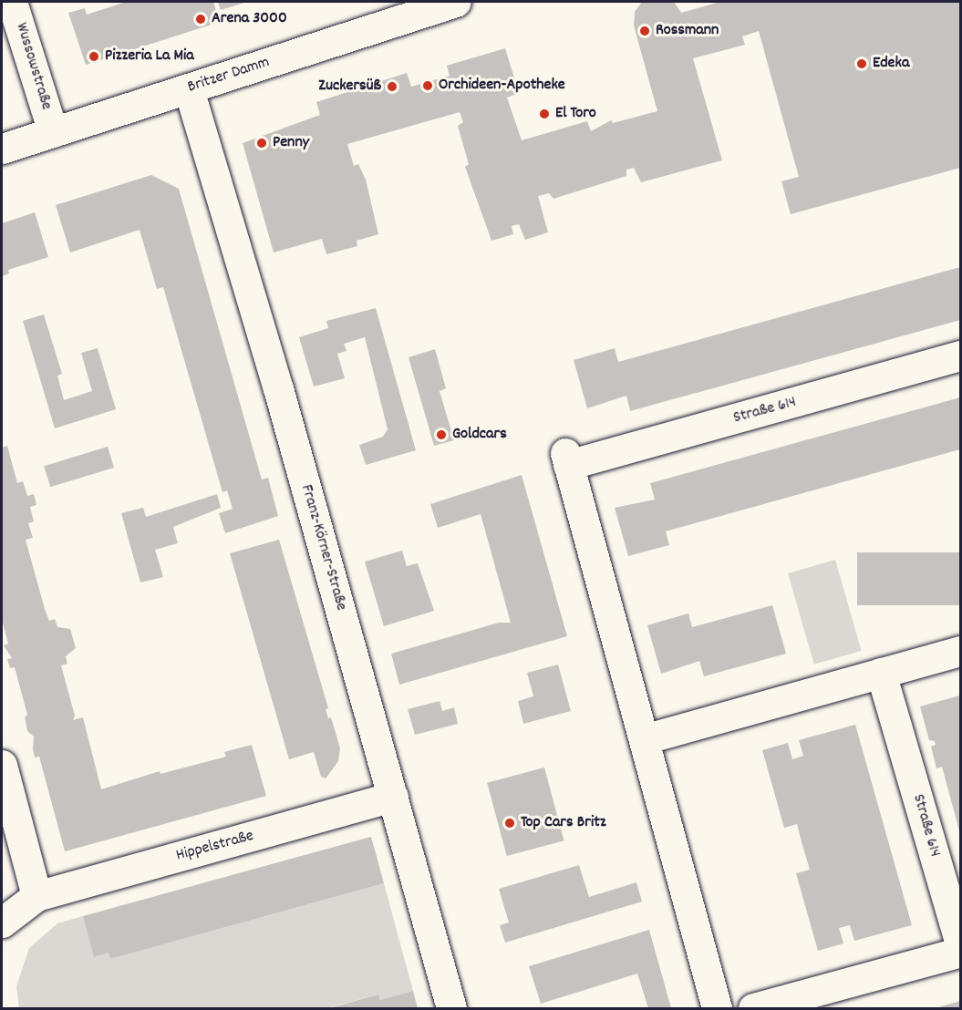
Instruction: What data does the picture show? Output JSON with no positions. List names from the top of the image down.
{
  "streets": {
    "street": [
      "Wussowstraße",
      "Britzer Damm",
      "Straße 614",
      "Franz-Körner-Straße",
      "Hippelstraße"
    ]
  },
  "crossings": [
    ["Wussowstraße", "Britzer Damm"],
    ["Britzer Damm", "Franz-Körner-Straße"],
    ["Franz-Körner-Straße", "Hippelstraße"]
  ],
  "places": [
    "Arena 3000",
    "Rossmann",
    "Pizzeria La Mia",
    "Edeka",
    "Orchideen-Apotheke",
    "Zuckersüß",
    "El Toro",
    "Penny",
    "Goldcars",
    "Top Cars Britz"
  ]
}
